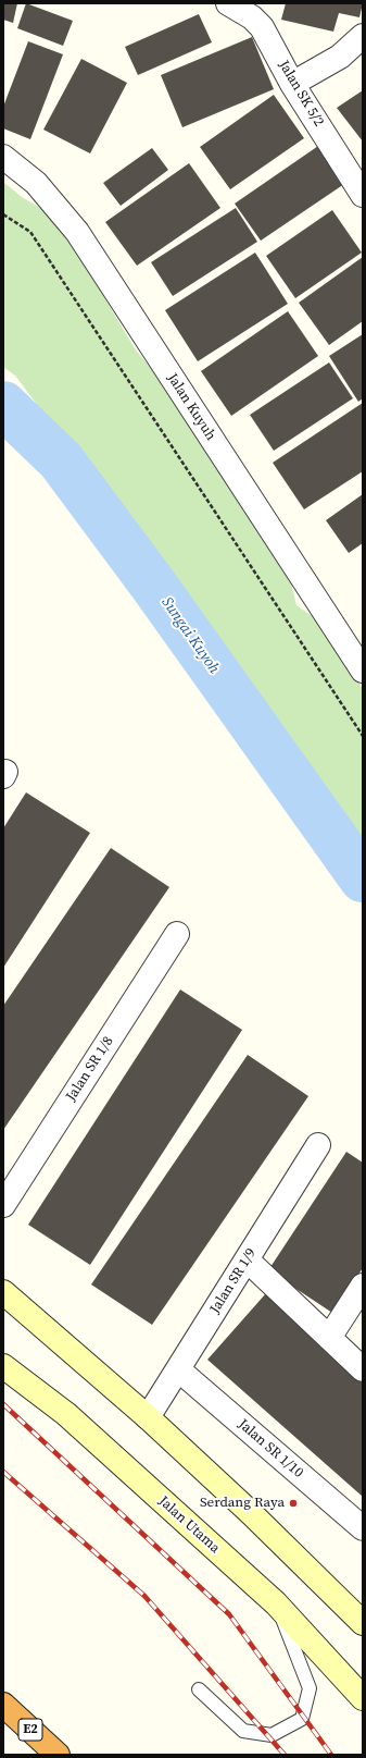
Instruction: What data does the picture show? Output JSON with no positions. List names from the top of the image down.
{
  "streets": {
    "highway": ["E2"],
    "street": [
      "Jalan SK 5/2",
      "Jalan Kuyuh",
      "Jalan SR 1/8",
      "Jalan SR 1/9",
      "Jalan SR 1/10",
      "Jalan Utama"
    ]
  },
  "crossings": [
    ["Jalan SR 1/9", "Jalan SR 1/10"]
  ],
  "water": ["Sungai Kuyoh"],
  "places": ["Serdang Raya"]
}
